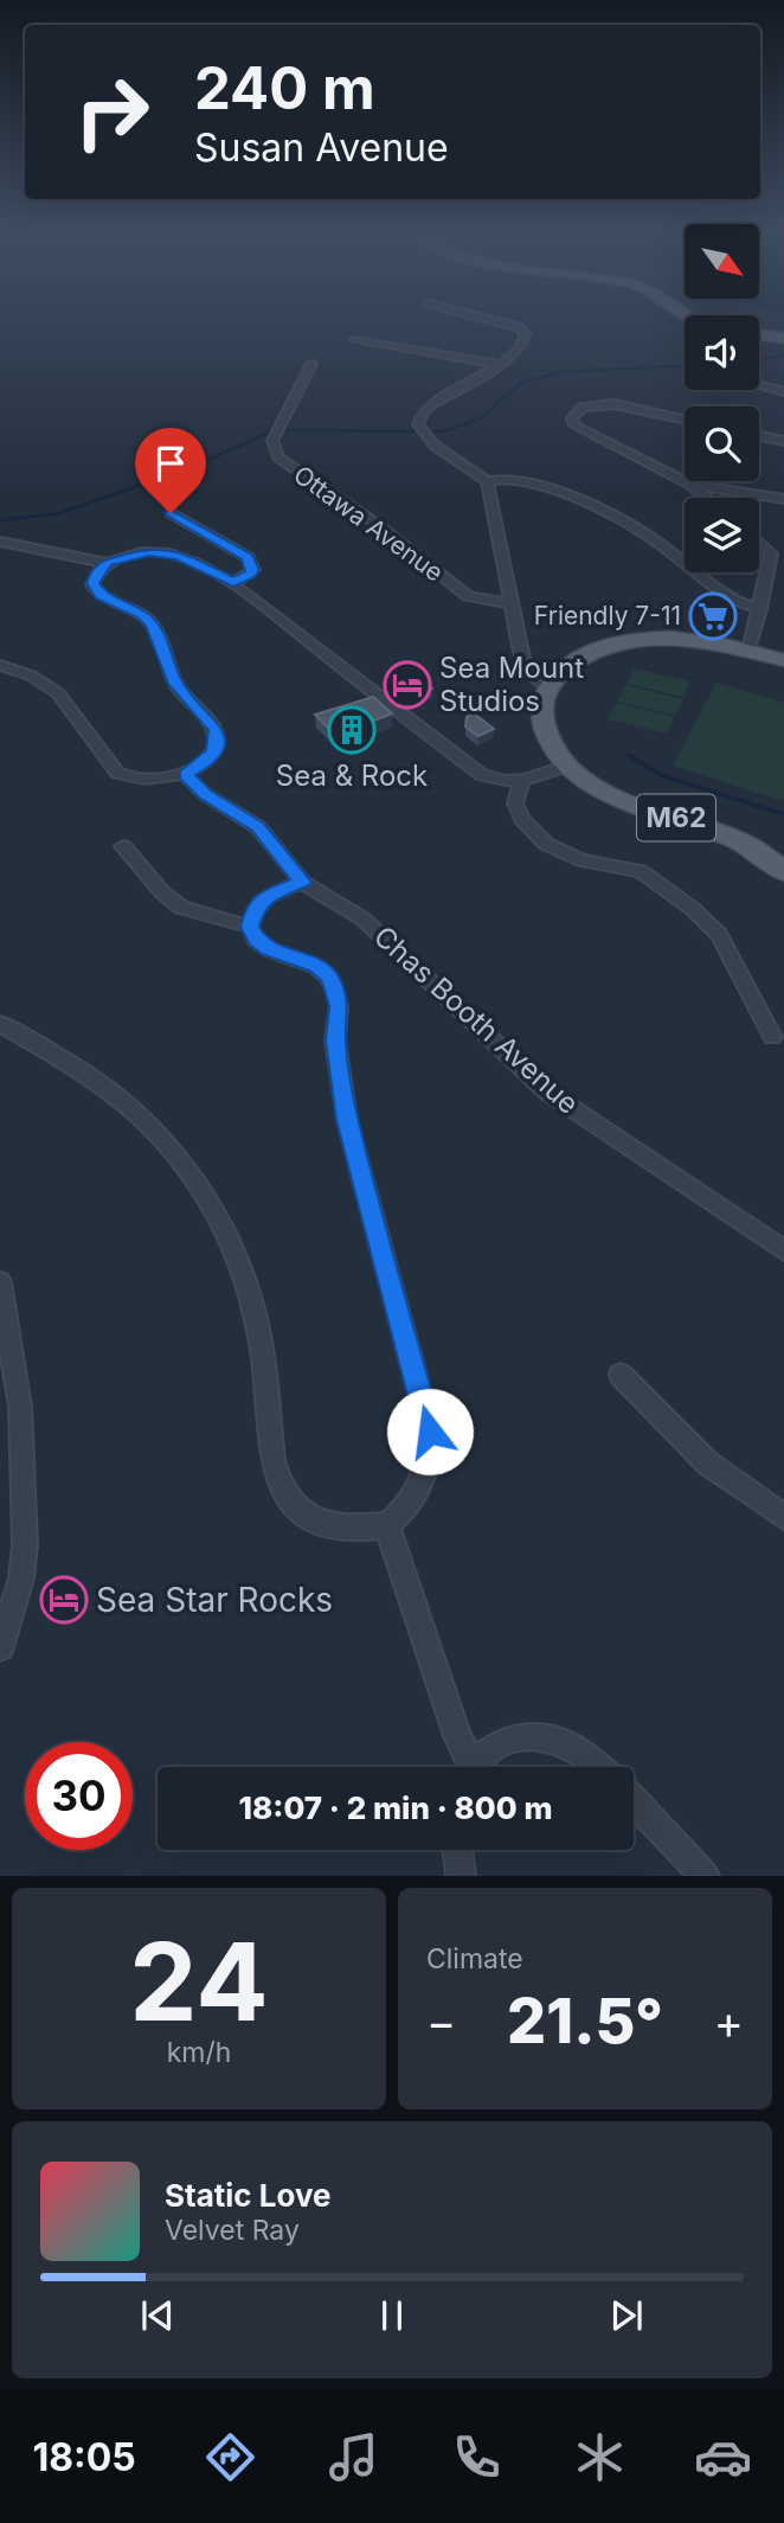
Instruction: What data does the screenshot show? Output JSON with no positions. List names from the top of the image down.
{
  "streets": {
    "main road": ["M62"],
    "street": ["Ottawa Avenue", "Chas Booth Avenue"]
  },
  "places": {
    "supermarket": ["Friendly 7-11"],
    "hotel": ["Sea Mount Studios", "Sea Star Rocks"],
    "building": ["Sea & Rock"]
  },
  "north": "bottom right",
  "page": {
    "turn": ["240 m", "Susan Avenue"],
    "limit": "30",
    "trip": "18:07 · 2 min · 800 m",
    "tile": [
      ["24", "km/h"],
      "Climate"
    ],
    "heat": ["−", "21.5°", "+"],
    "song": ["Static Love", "Velvet Ray"],
    "tabs": "18:05"
  }
}
